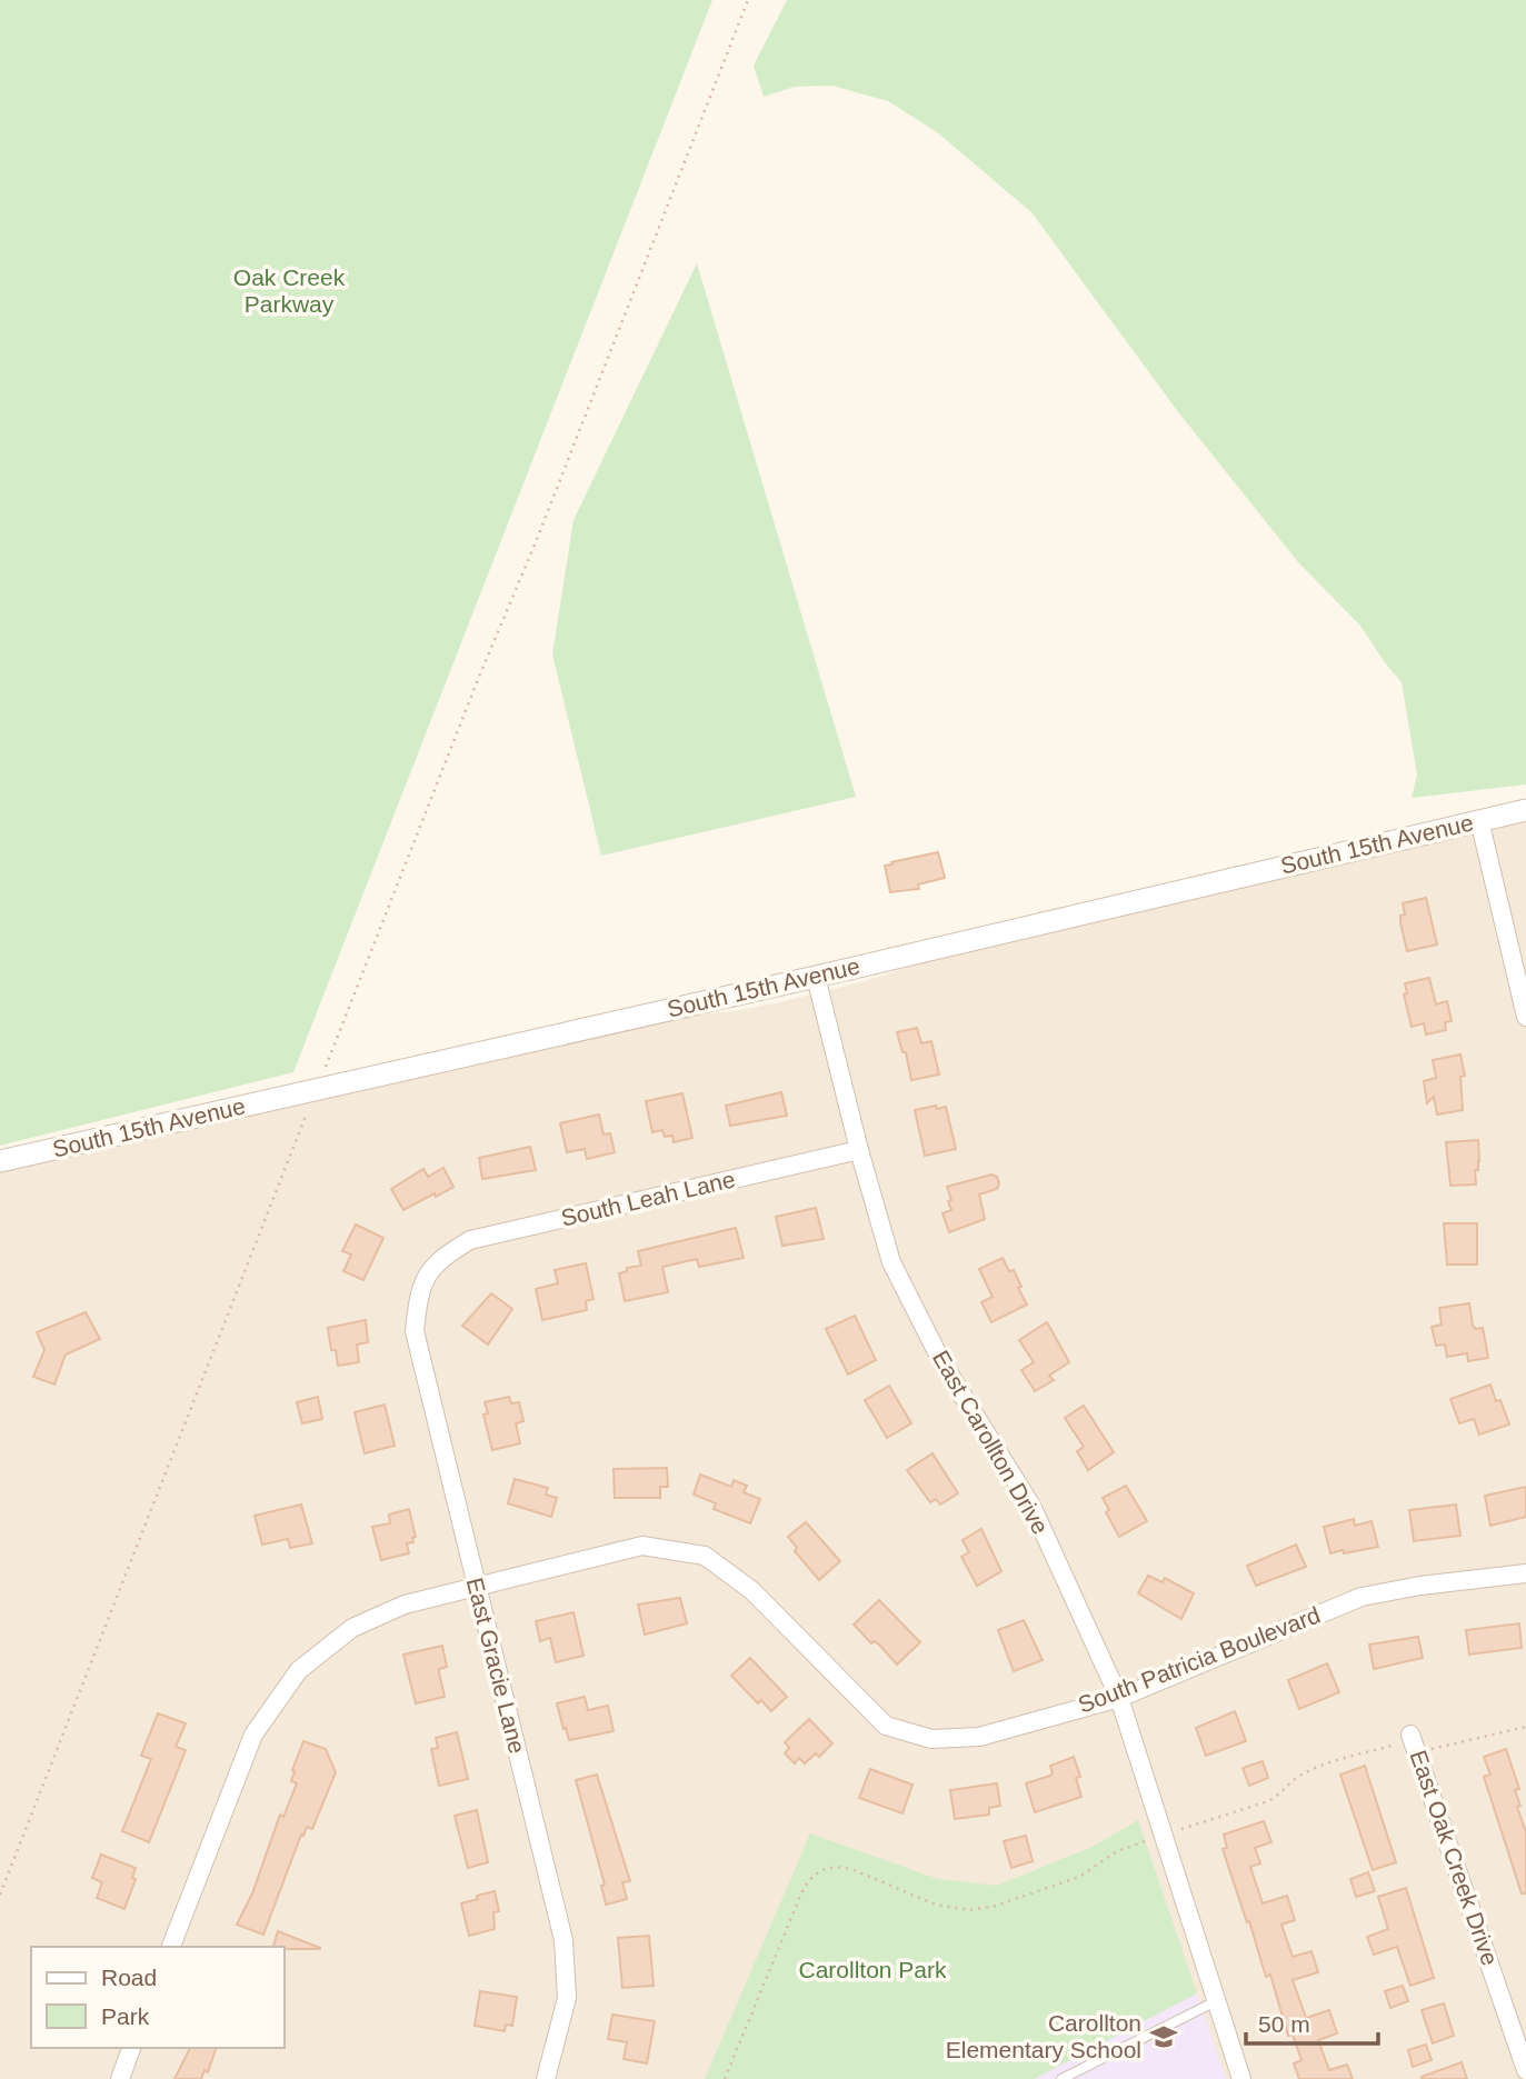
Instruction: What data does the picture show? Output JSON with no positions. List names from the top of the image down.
{
  "streets": {
    "street": [
      "South 15th Avenue",
      "South Leah Lane",
      "East Carollton Drive",
      "South Patricia Boulevard",
      "East Gracie Lane",
      "East Oak Creek Drive"
    ]
  },
  "crossings": [
    ["South 15th Avenue", "East Carollton Drive"],
    ["South Leah Lane", "East Carollton Drive"],
    ["South Leah Lane", "East Gracie Lane"],
    ["East Carollton Drive", "South Patricia Boulevard"],
    ["South Patricia Boulevard", "East Gracie Lane"]
  ],
  "parks": ["Oak Creek Parkway", "Carollton Park"],
  "places": {
    "school or university": ["Carollton Elementary School"]
  },
  "legend": ["Road", "Park"],
  "scale_bar": "50 m"
}
